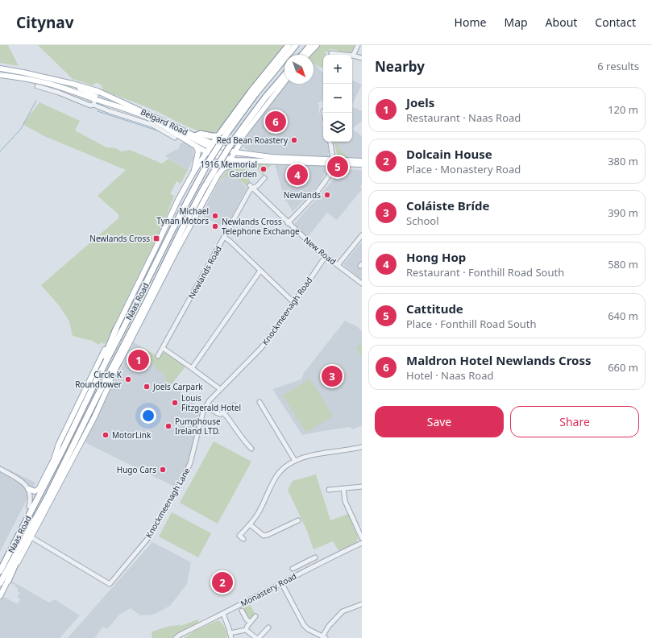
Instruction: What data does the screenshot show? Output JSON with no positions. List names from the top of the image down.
{
  "streets": {
    "highway": ["Naas Road"],
    "main road": ["Belgard Road"],
    "street": [
      "New Road",
      "Newlands Road",
      "Knockmeenagh Road",
      "Knockmeenagh Lane",
      "Monastery Road"
    ]
  },
  "crossings": [
    ["Belgard Road", "Naas Road"],
    ["New Road", "Newlands Road"],
    ["New Road", "Knockmeenagh Road"],
    ["Naas Road", "Knockmeenagh Lane"],
    ["Knockmeenagh Road", "Knockmeenagh Lane"]
  ],
  "places": {
    "other": [
      "Red Bean Roastery",
      "1916 Memorial Garden",
      "Newlands",
      "Michael Tynan Motors",
      "Newlands Cross Telephone Exchange",
      "Circle K Roundtower",
      "Joels Carpark",
      "Louis Fitzgerald Hotel",
      "Pumphouse Ireland LTD.",
      "MotorLink",
      "Hugo Cars"
    ],
    "transit": ["Newlands Cross"]
  },
  "north": "bottom right",
  "page": {
    "header": "Citynav",
    "nav": [
      "Home",
      "Map",
      "About",
      "Contact"
    ],
    "heading": ["Nearby", "6 results"],
    "map_buttons": ["+", "−"],
    "list": [
      {
        "mark": "1",
        "name": "Joels",
        "note": "Restaurant · Naas Road",
        "value": "120 m"
      },
      {
        "mark": "2",
        "name": "Dolcain House",
        "note": "Place · Monastery Road",
        "value": "380 m"
      },
      {
        "mark": "3",
        "name": "Coláiste Bríde",
        "note": "School",
        "value": "390 m"
      },
      {
        "mark": "4",
        "name": "Hong Hop",
        "note": "Restaurant · Fonthill Road South",
        "value": "580 m"
      },
      {
        "mark": "5",
        "name": "Cattitude",
        "note": "Place · Fonthill Road South",
        "value": "640 m"
      },
      {
        "mark": "6",
        "name": "Maldron Hotel Newlands Cross",
        "note": "Hotel · Naas Road",
        "value": "660 m"
      }
    ],
    "pins": [
      "6",
      "5",
      "4",
      "1",
      "3",
      "2"
    ],
    "buttons": ["Save", "Share"]
  }
}
